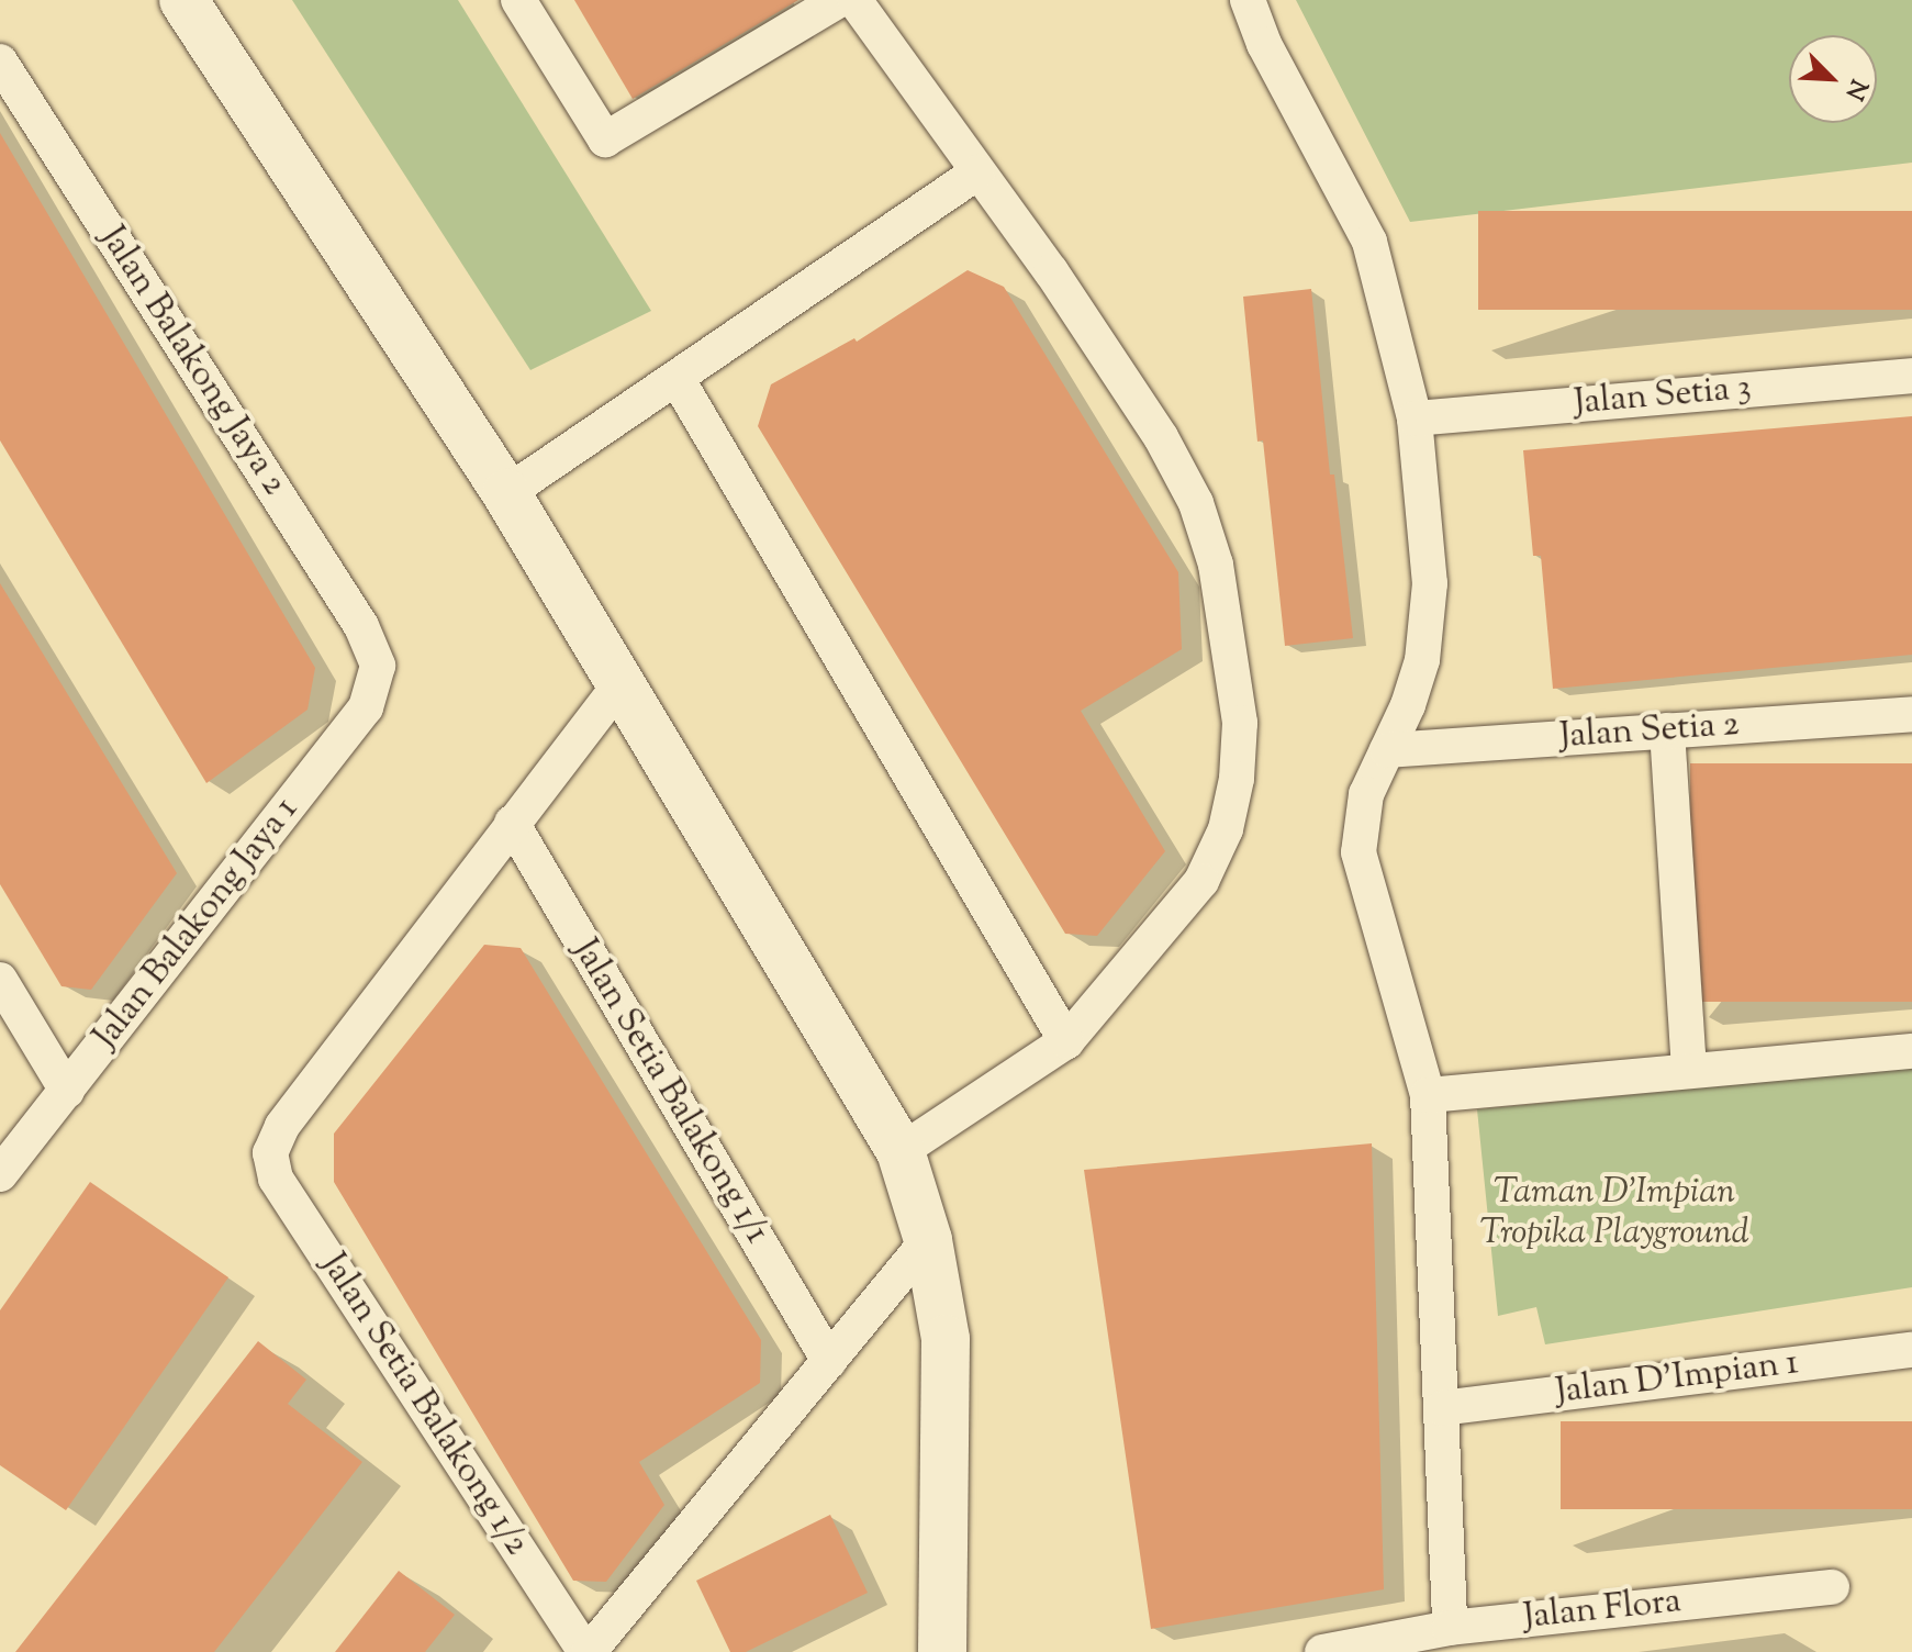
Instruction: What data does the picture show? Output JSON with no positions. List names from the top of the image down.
{
  "streets": {
    "street": [
      "Jalan Balakong Jaya 2",
      "Jalan Setia 3",
      "Jalan Setia 2",
      "Jalan Balakong Jaya 1",
      "Jalan Setia Balakong 1/1",
      "Jalan D'Impian 1",
      "Jalan Setia Balakong 1/2",
      "Jalan Flora"
    ]
  },
  "crossings": [
    ["Jalan Balakong Jaya 2", "Jalan Balakong Jaya 1"],
    ["Jalan Setia Balakong 1/1", "Jalan Setia Balakong 1/2"]
  ],
  "parks": ["Taman D'Impian Tropika Playground"],
  "north": "bottom right"
}
